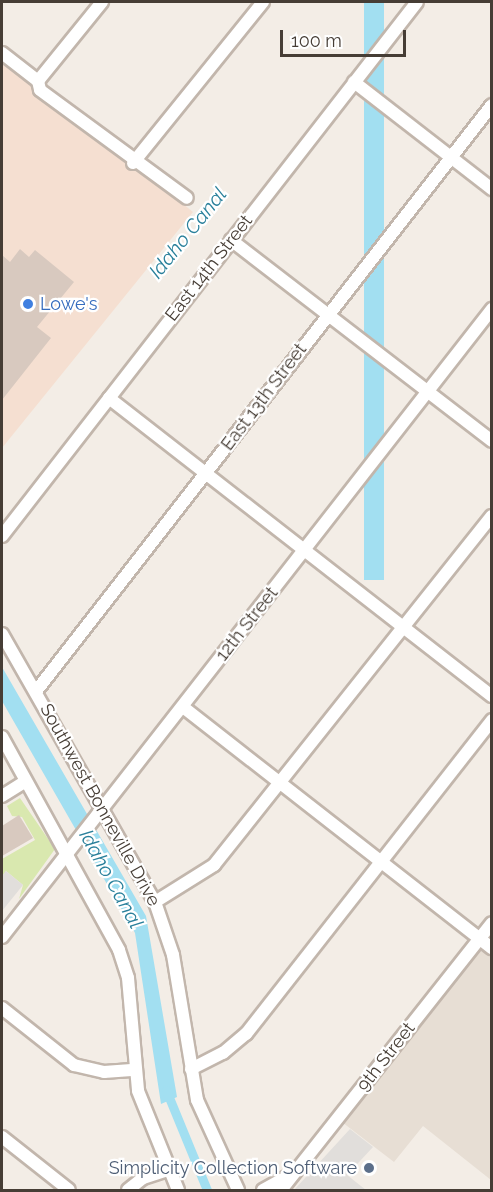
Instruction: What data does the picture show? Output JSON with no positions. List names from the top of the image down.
{
  "streets": {
    "street": [
      "East 14th Street",
      "East 13th Street",
      "12th Street",
      "Southwest Bonneville Drive",
      "9th Street"
    ]
  },
  "crossings": [
    ["East 13th Street", "Southwest Bonneville Drive"],
    ["12th Street", "Southwest Bonneville Drive"]
  ],
  "water": ["Idaho Canal"],
  "places": ["Lowe's", "Simplicity Collection Software"],
  "scale_bar": "100 m"
}
